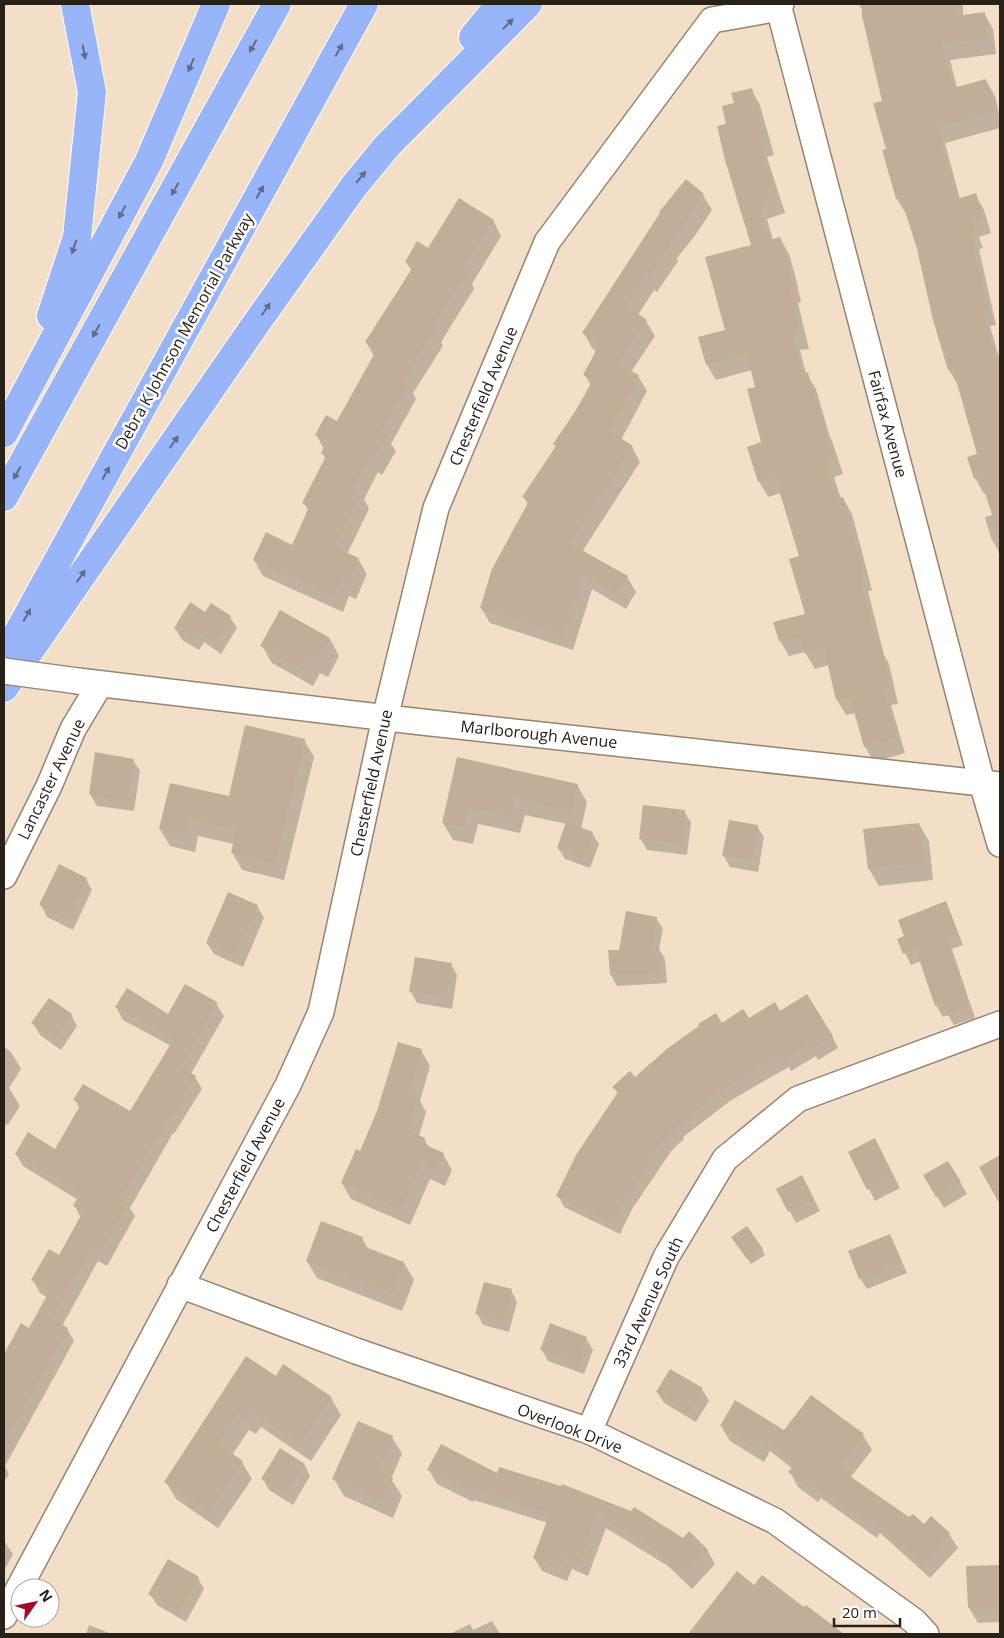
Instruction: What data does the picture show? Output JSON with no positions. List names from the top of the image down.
{
  "streets": {
    "highway": ["Debra K Johnson Memorial Parkway"],
    "street": [
      "Chesterfield Avenue",
      "Fairfax Avenue",
      "Marlborough Avenue",
      "Lancaster Avenue",
      "33rd Avenue South",
      "Overlook Drive"
    ]
  },
  "crossings": [
    ["Chesterfield Avenue", "Fairfax Avenue"],
    ["Chesterfield Avenue", "Marlborough Avenue"],
    ["Chesterfield Avenue", "Overlook Drive"],
    ["Fairfax Avenue", "Marlborough Avenue"],
    ["Marlborough Avenue", "Lancaster Avenue"],
    ["33rd Avenue South", "Overlook Drive"]
  ],
  "scale_bar": "20 m",
  "north": "top right"
}
